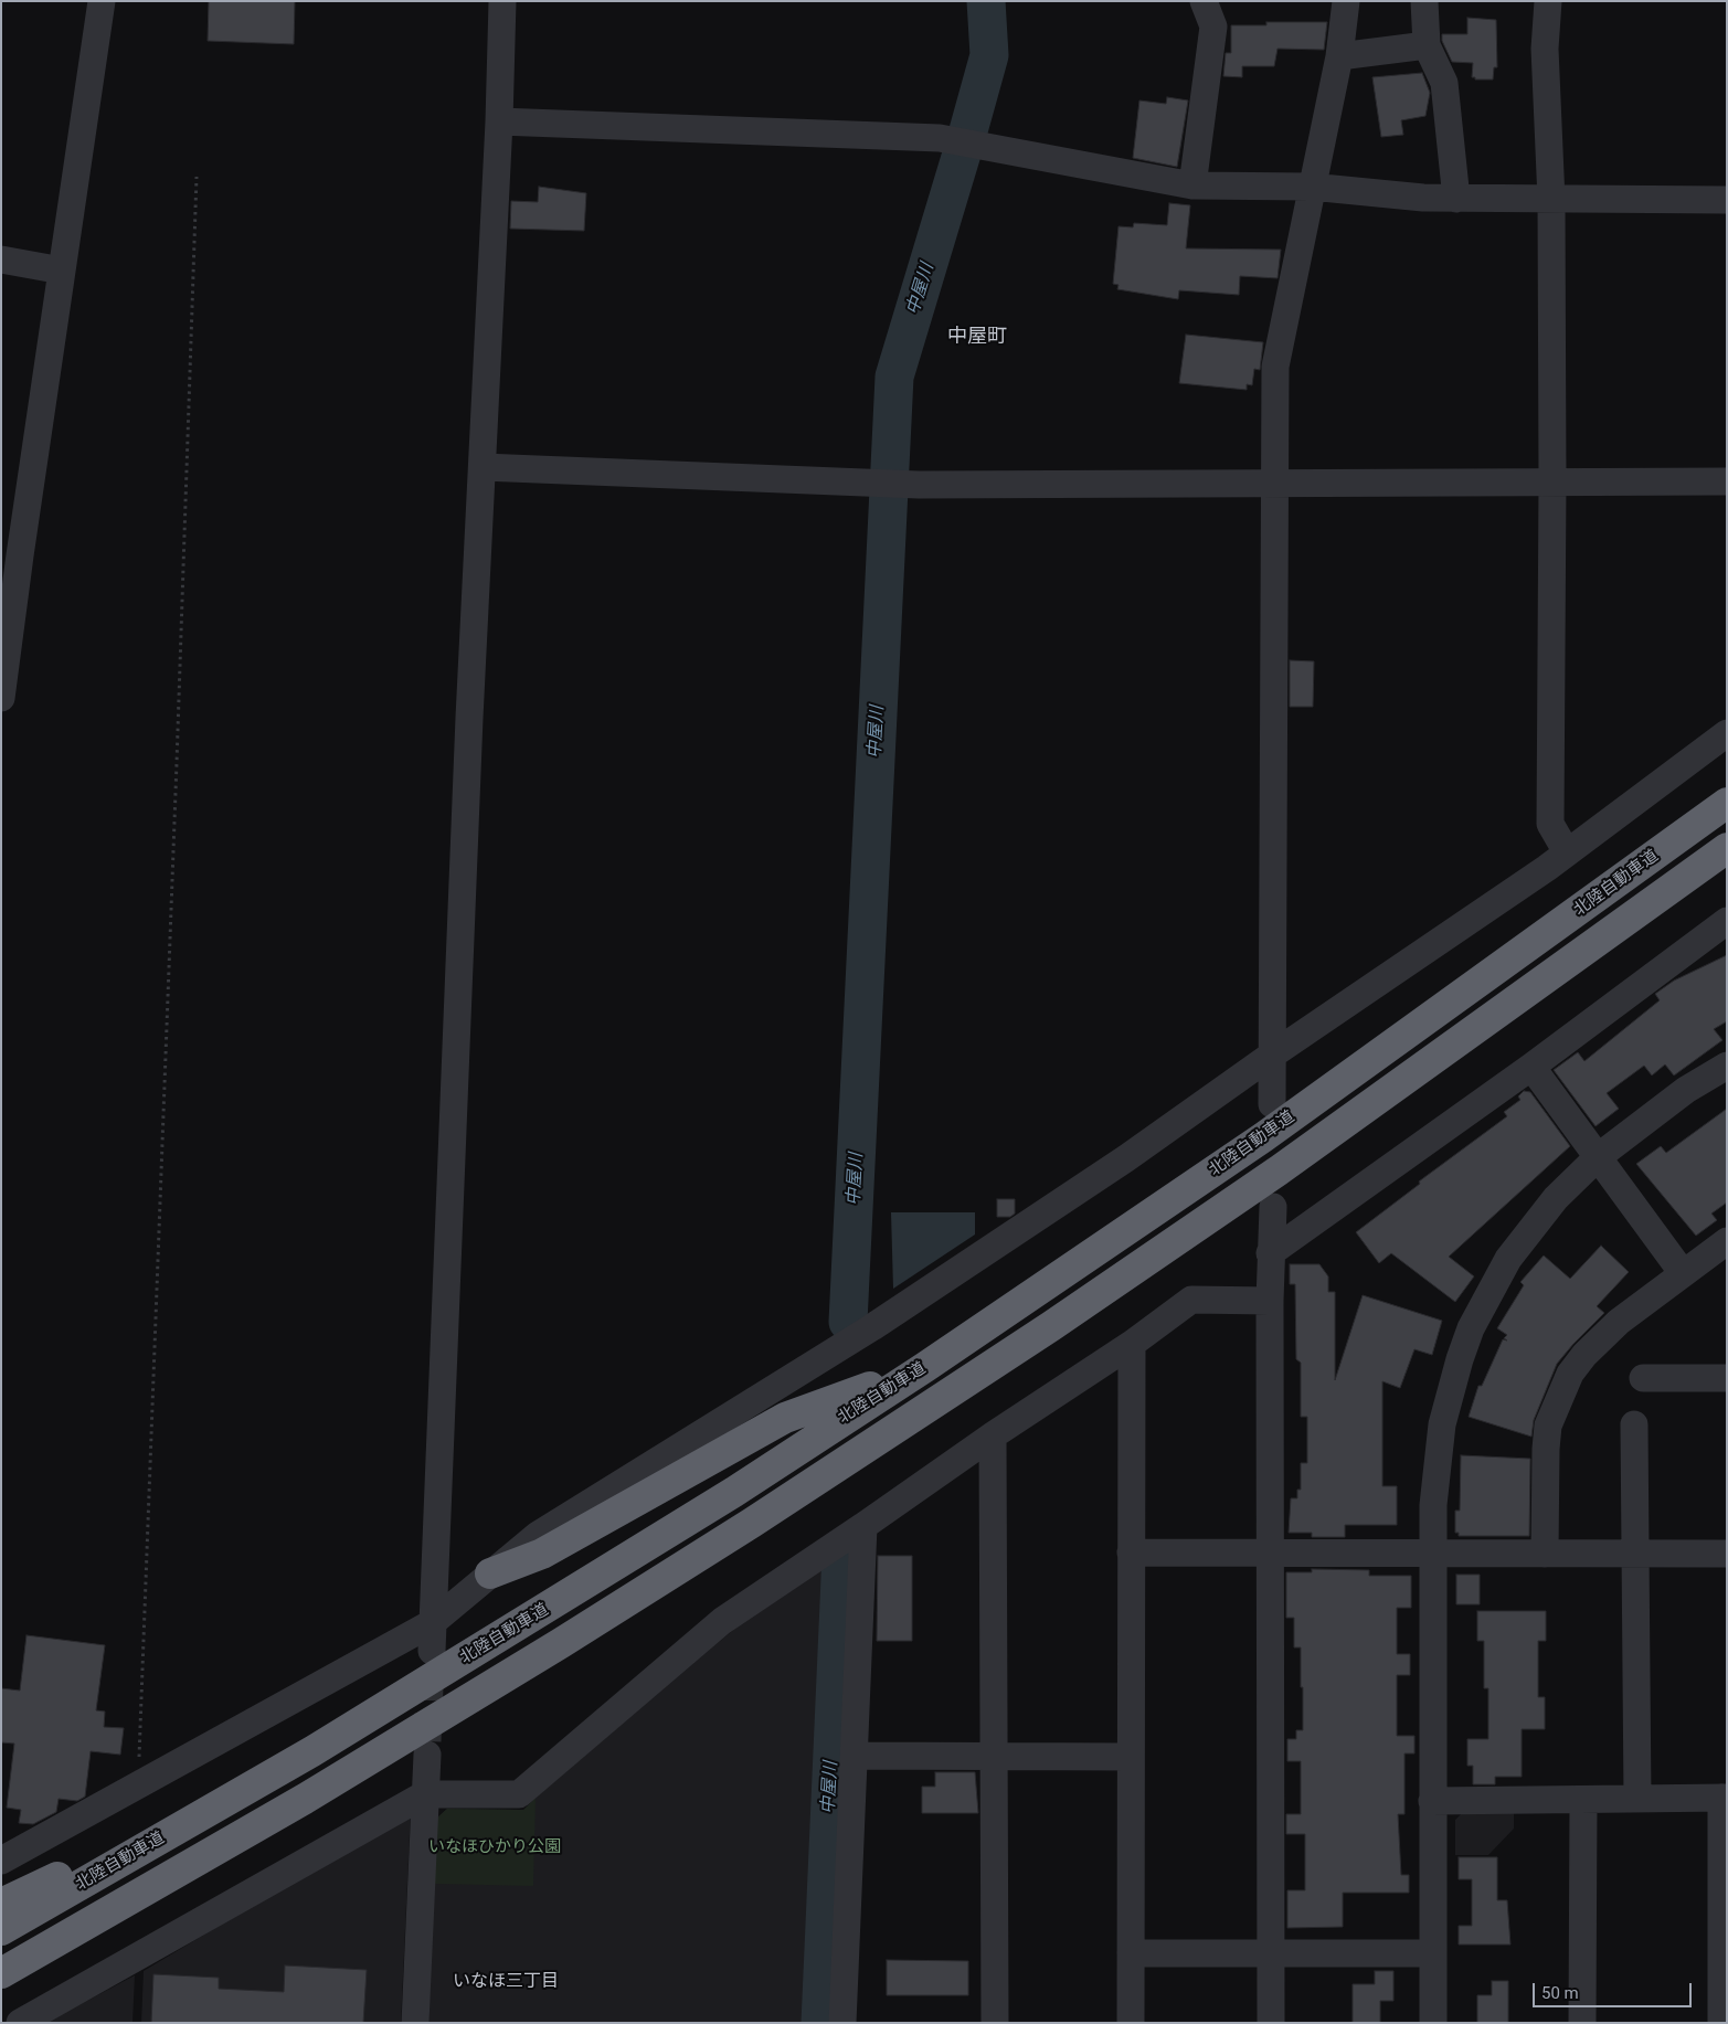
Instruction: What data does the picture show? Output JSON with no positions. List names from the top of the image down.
{
  "streets": {
    "highway": ["北陸自動車道"]
  },
  "districts": ["中屋町", "いなほ三丁目"],
  "water": ["中屋川"],
  "parks": ["いなほひかり公園"],
  "scale_bar": "50 m"
}
